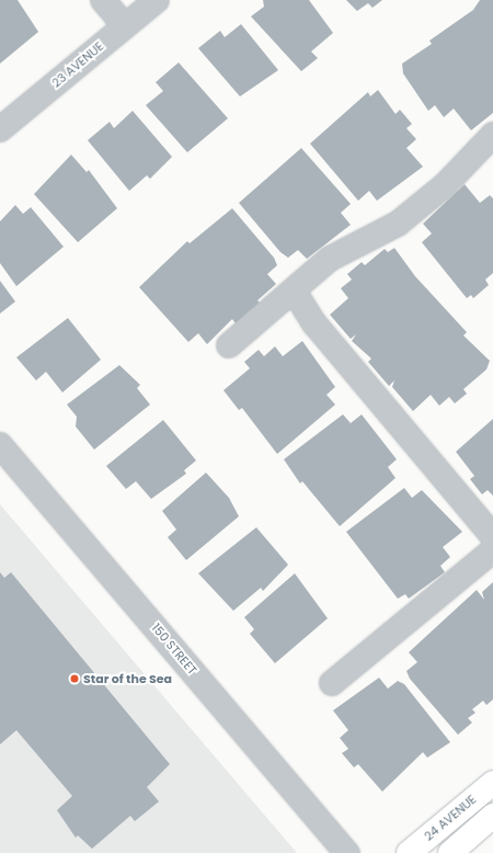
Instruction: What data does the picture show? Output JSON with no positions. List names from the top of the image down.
{
  "streets": {
    "main road": ["24 AVENUE"],
    "street": ["23 AVENUE", "150 STREET"]
  },
  "places": ["Star of the Sea"]
}
